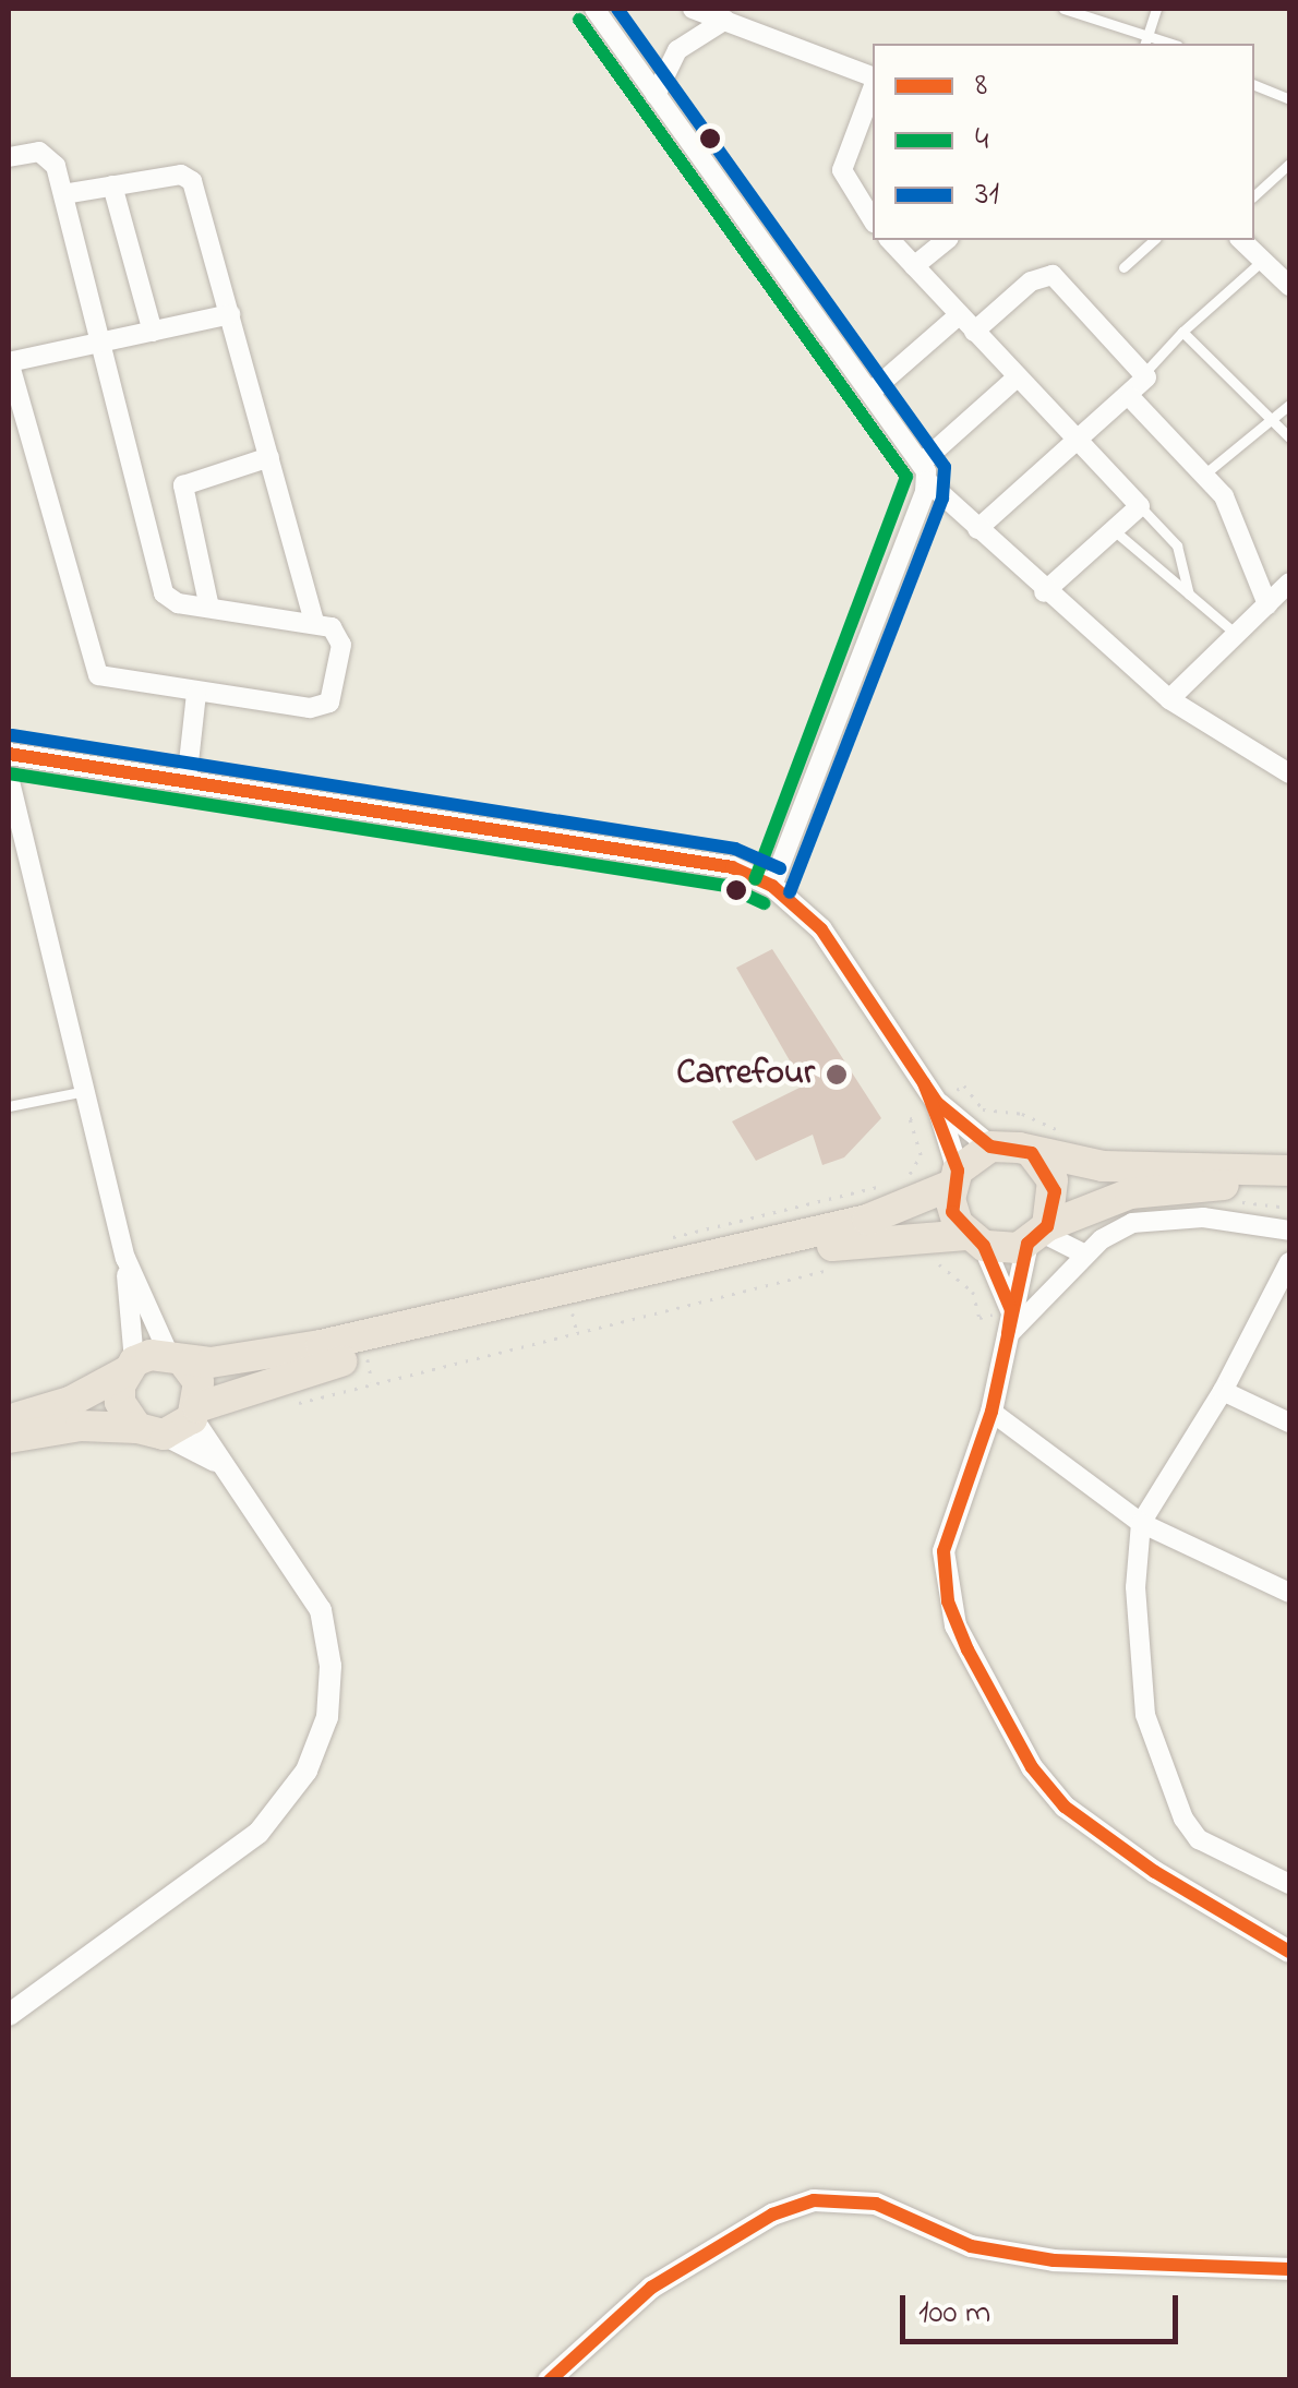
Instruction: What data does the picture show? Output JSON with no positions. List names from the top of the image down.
{
  "places": ["Carrefour"],
  "lines": ["transit line 31", "transit line 4", "transit line 8"],
  "legend": ["8", "4", "31"],
  "scale_bar": "100 m"
}
